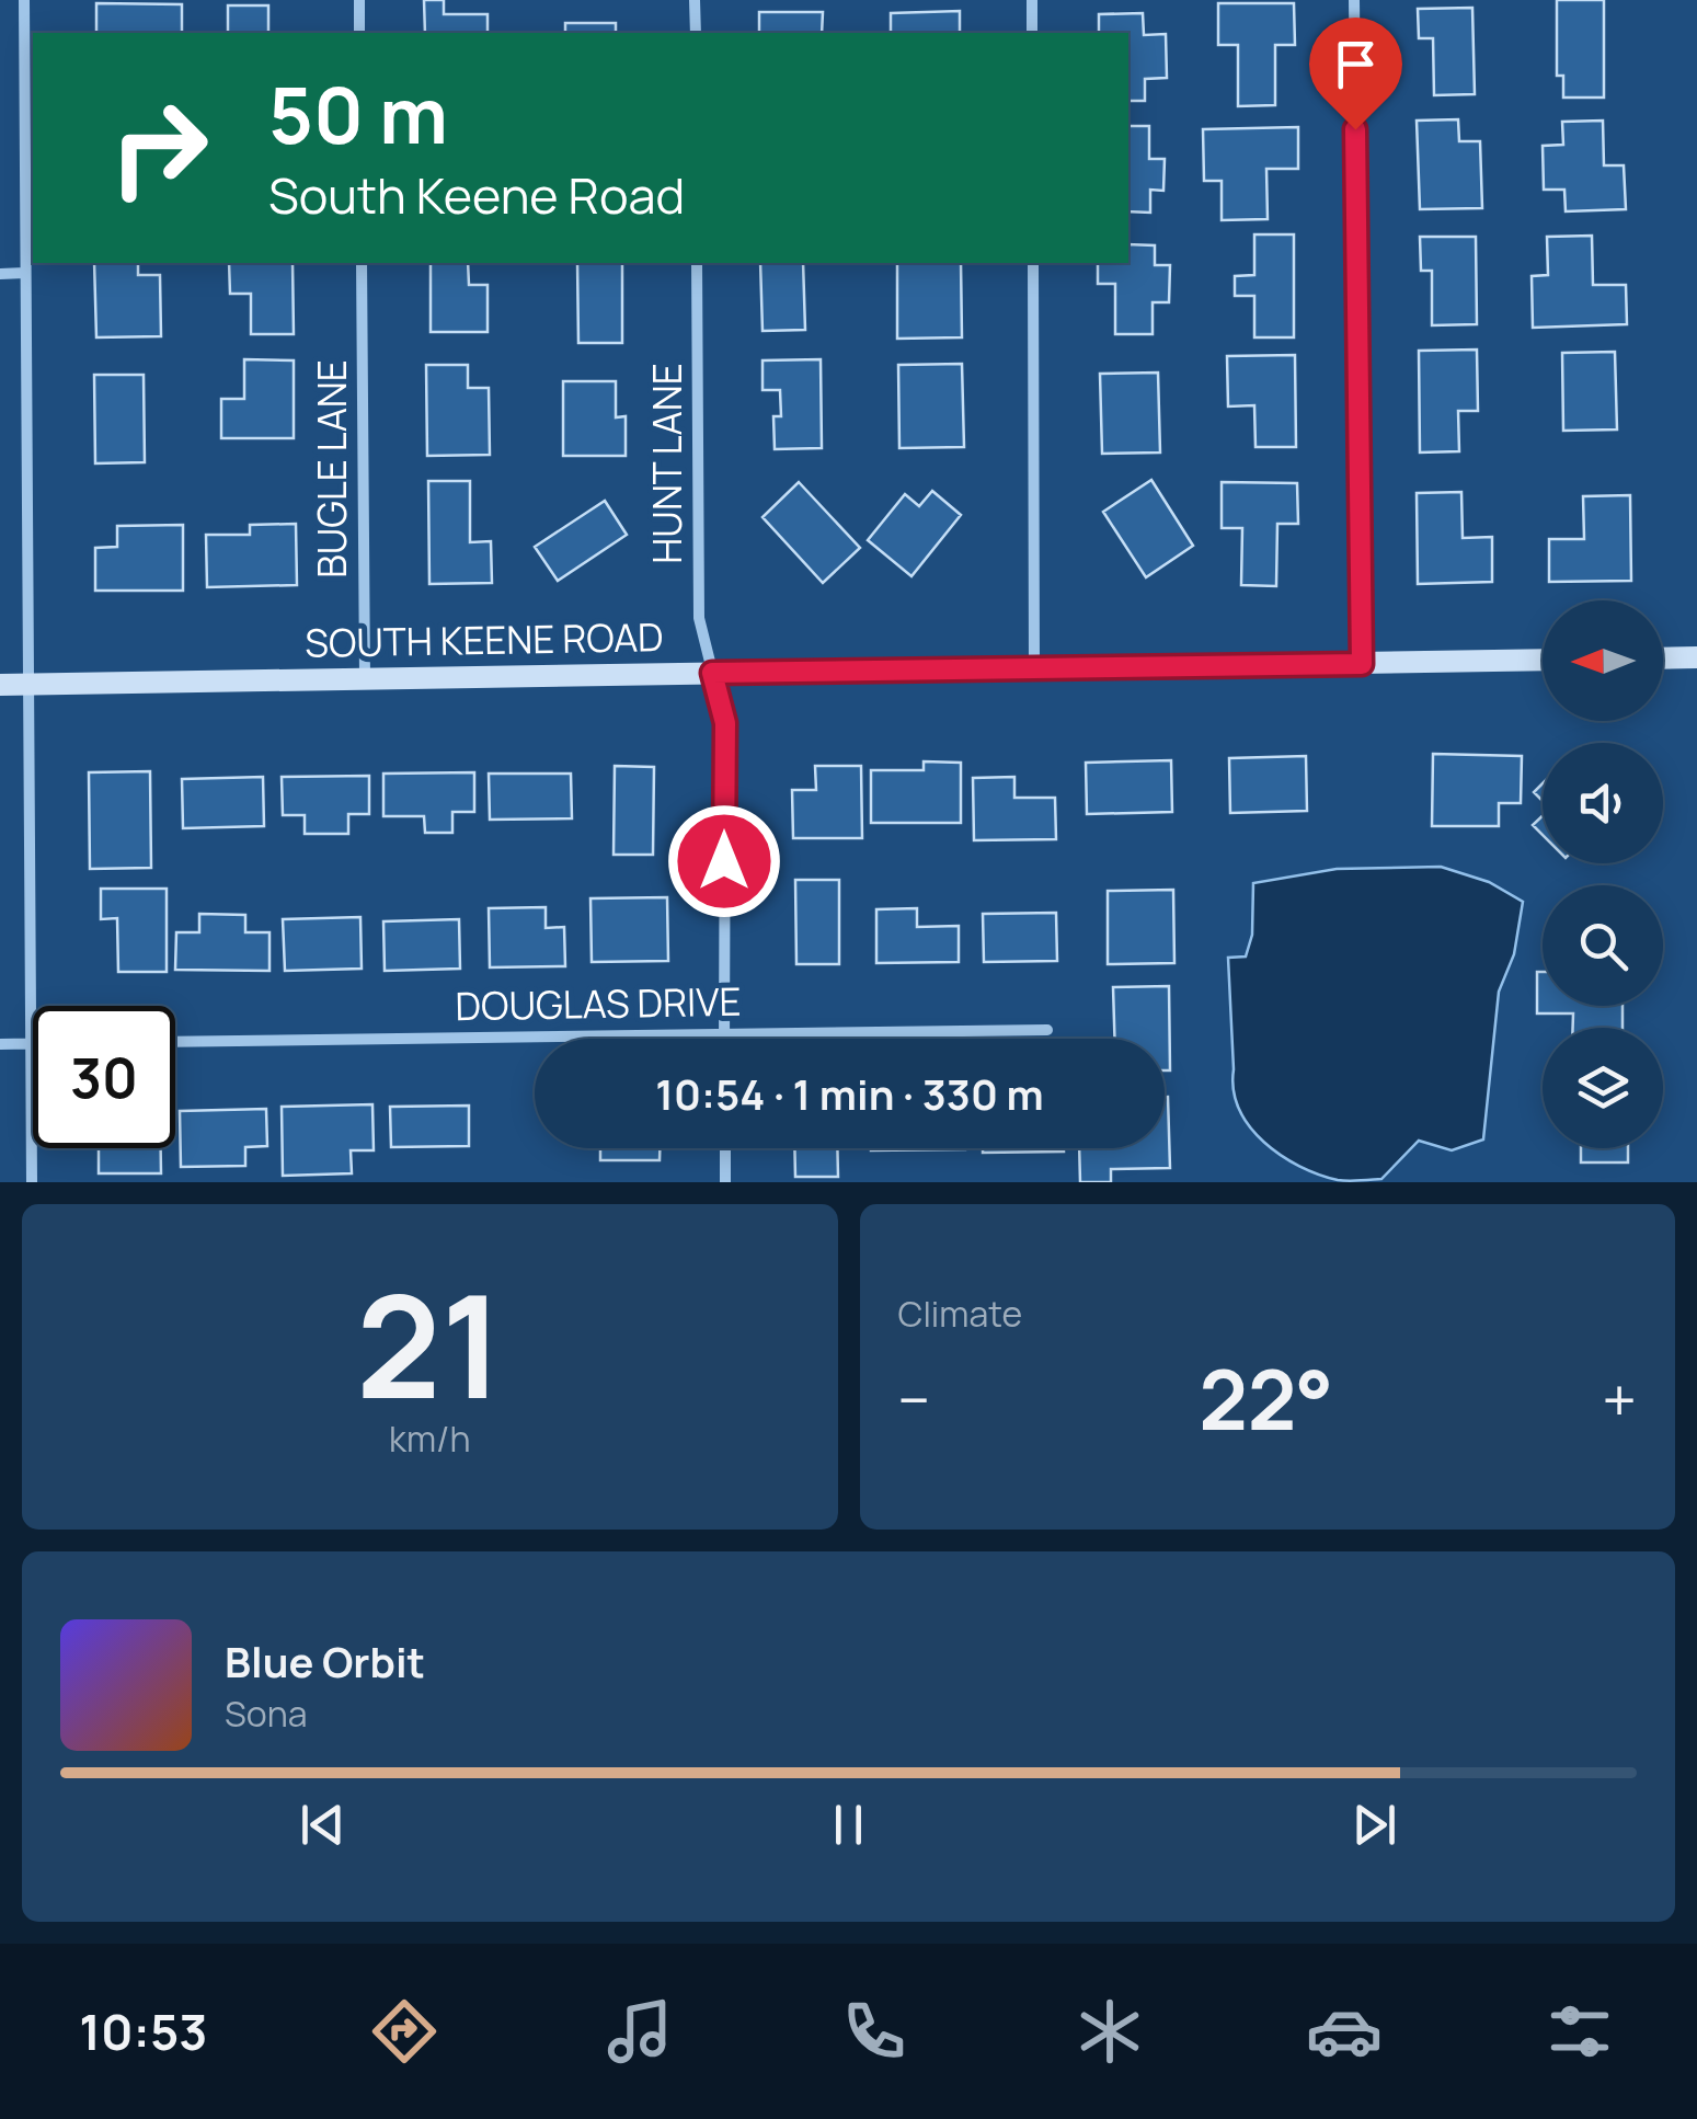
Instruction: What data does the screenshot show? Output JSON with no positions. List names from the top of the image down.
{
  "streets": {
    "main road": ["SOUTH KEENE ROAD"],
    "street": ["HUNT LANE", "BUGLE LANE", "DOUGLAS DRIVE"]
  },
  "crossings": [
    ["HUNT LANE", "SOUTH KEENE ROAD"],
    ["HUNT LANE", "DOUGLAS DRIVE"],
    ["BUGLE LANE", "SOUTH KEENE ROAD"]
  ],
  "north": "left",
  "page": {
    "turn": ["50 m", "South Keene Road"],
    "limit": "30",
    "trip": "10:54 · 1 min · 330 m",
    "tile": [
      ["21", "km/h"],
      "Climate"
    ],
    "heat": ["−", "22°", "+"],
    "song": ["Blue Orbit", "Sona"],
    "tabs": "10:53"
  }
}
